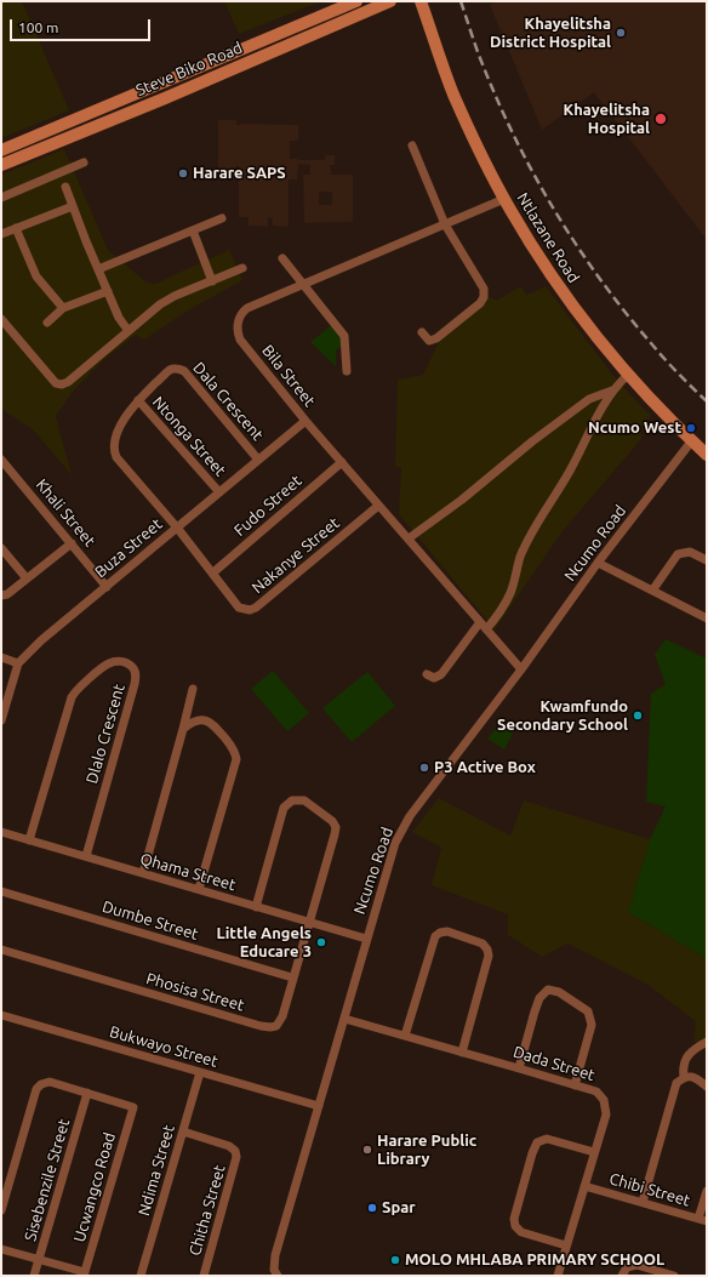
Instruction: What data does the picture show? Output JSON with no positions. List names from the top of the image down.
{
  "streets": {
    "street": [
      "Steve Biko Road",
      "Ntlazane Road",
      "Bila Street",
      "Dala Crescent",
      "Ntonga Street",
      "Fudo Street",
      "Khali Street",
      "Ncumo Road",
      "Buza Street",
      "Nakanye Street",
      "Dlalo Crescent",
      "Qhama Street",
      "Dumbe Street",
      "Phosisa Street",
      "Bukwayo Street",
      "Dada Street",
      "Ndima Street",
      "Sisebenzile Street",
      "Ucwangco Road",
      "Chibi Street",
      "Chitha Street"
    ]
  },
  "crossings": [
    ["Ntlazane Road", "Bila Street"],
    ["Ntlazane Road", "Ncumo Road"],
    ["Bila Street", "Fudo Street"],
    ["Bila Street", "Ncumo Road"],
    ["Bila Street", "Buza Street"],
    ["Bila Street", "Nakanye Street"],
    ["Dala Crescent", "Ntonga Street"],
    ["Dala Crescent", "Buza Street"],
    ["Dala Crescent", "Nakanye Street"],
    ["Ntonga Street", "Buza Street"],
    ["Fudo Street", "Nakanye Street"],
    ["Khali Street", "Buza Street"],
    ["Ncumo Road", "Qhama Street"],
    ["Ncumo Road", "Bukwayo Street"],
    ["Ncumo Road", "Dada Street"],
    ["Buza Street", "Nakanye Street"],
    ["Dlalo Crescent", "Qhama Street"],
    ["Qhama Street", "Phosisa Street"],
    ["Dumbe Street", "Phosisa Street"],
    ["Bukwayo Street", "Ndima Street"],
    ["Dada Street", "Chibi Street"],
    ["Ndima Street", "Chitha Street"],
    ["Sisebenzile Street", "Ucwangco Road"]
  ],
  "places": [
    "Khayelitsha District Hospital",
    "Khayelitsha Hospital",
    "Harare SAPS",
    "Ncumo West",
    "Kwamfundo Secondary School",
    "P3 Active Box",
    "Little Angels Educare 3",
    "Harare Public Library",
    "Spar",
    "MOLO MHLABA PRIMARY SCHOOL"
  ],
  "scale_bar": "100 m"
}
